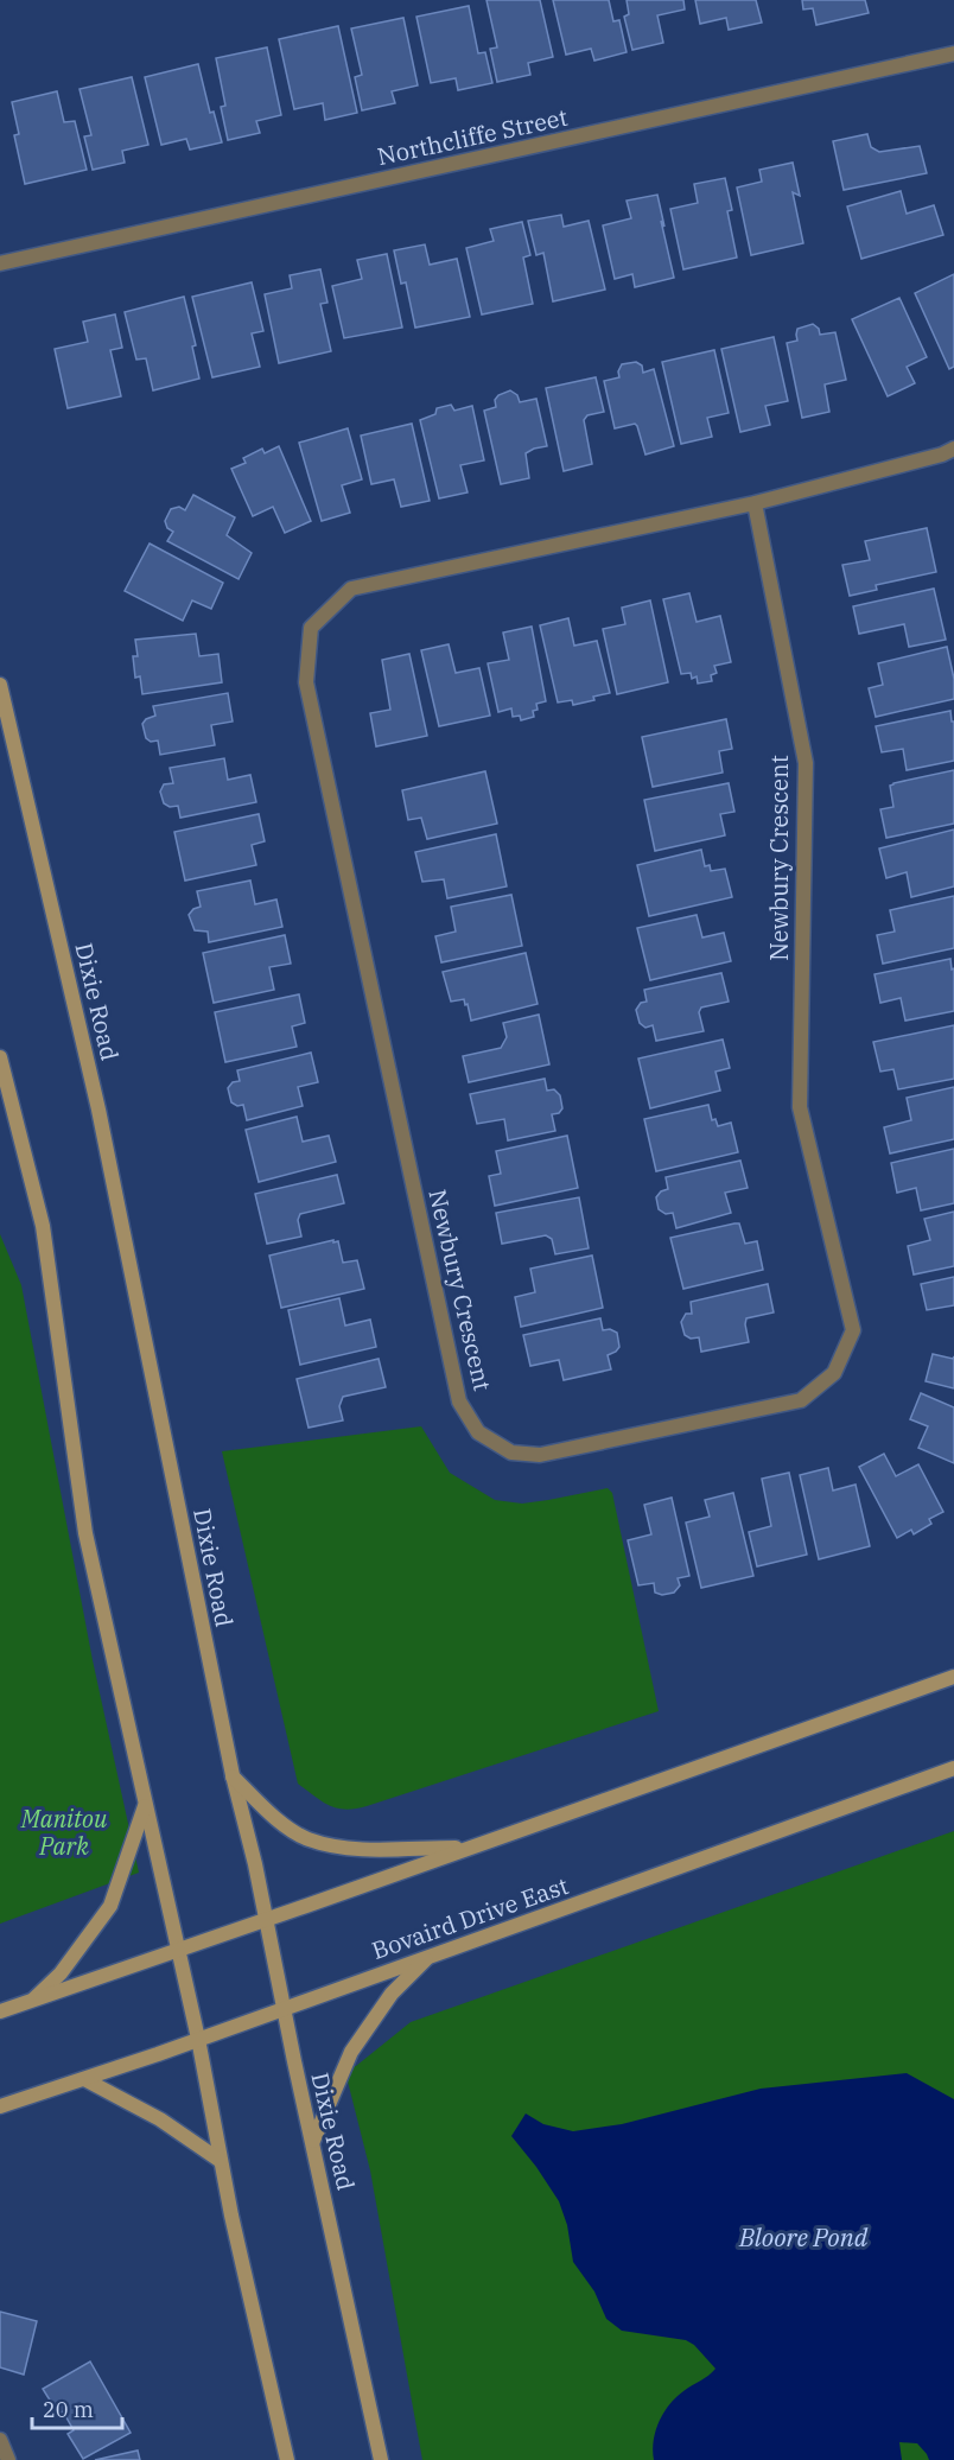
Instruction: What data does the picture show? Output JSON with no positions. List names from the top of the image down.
{
  "streets": {
    "main road": ["Dixie Road", "Bovaird Drive East"],
    "street": ["Northcliffe Street", "Newbury Crescent"]
  },
  "crossings": [
    ["Dixie Road", "Bovaird Drive East"]
  ],
  "water": ["Bloore Pond"],
  "parks": ["Manitou Park"],
  "scale_bar": "20 m"
}
